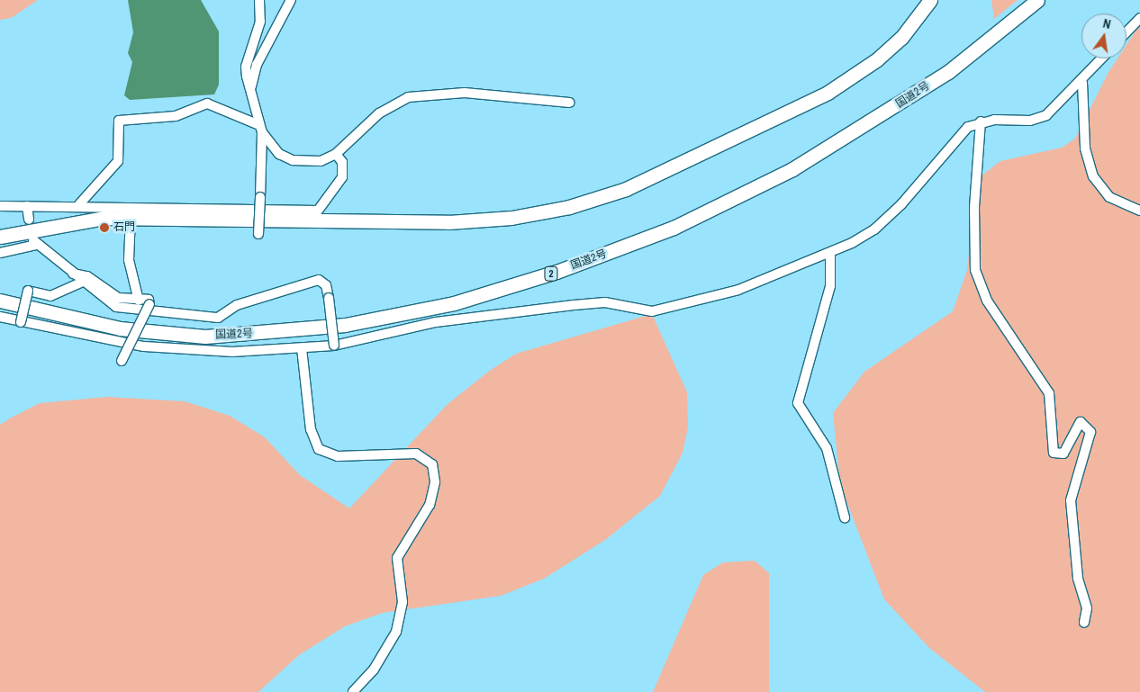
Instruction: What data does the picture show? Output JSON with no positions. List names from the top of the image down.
{
  "streets": {
    "highway": ["国道2号", "2"]
  },
  "places": ["石門"],
  "north": "top"
}
